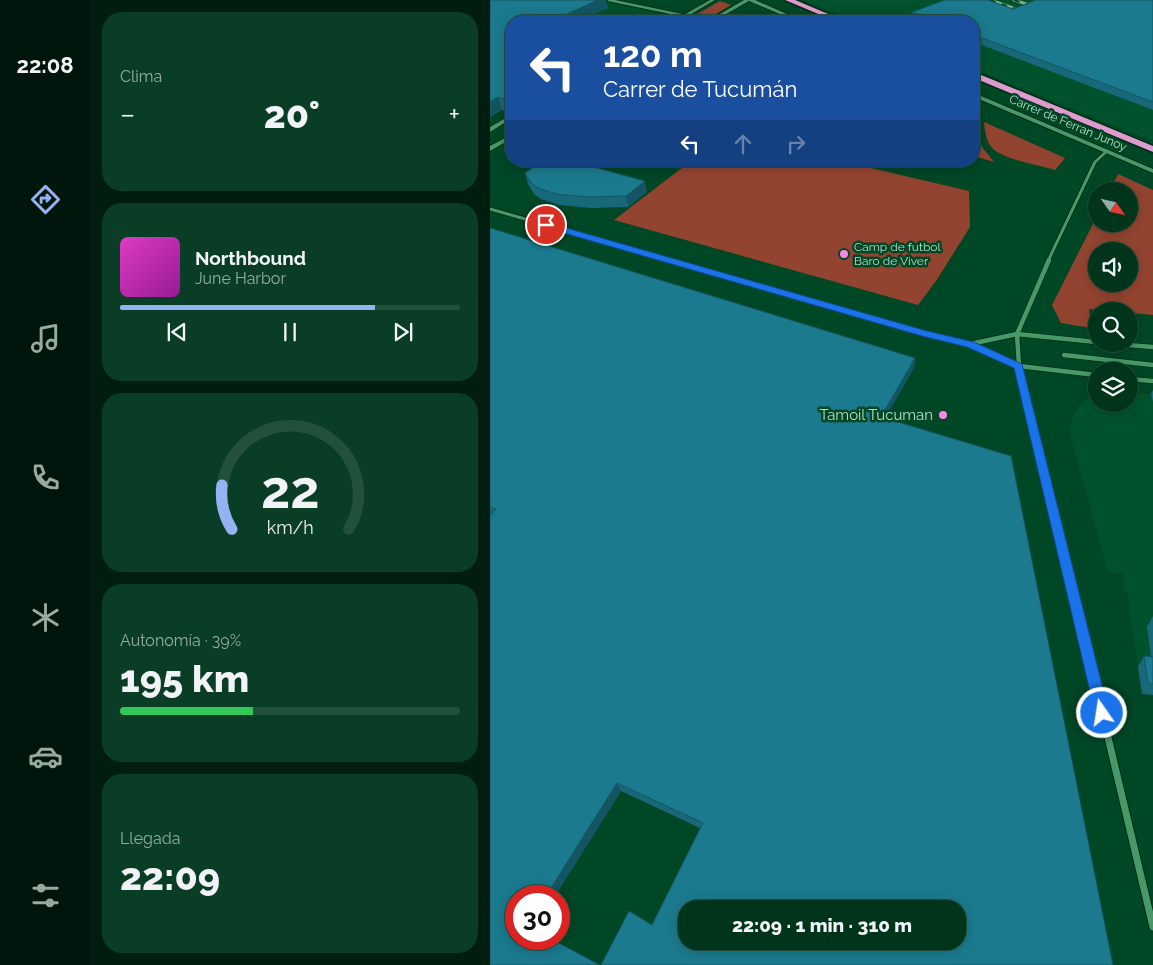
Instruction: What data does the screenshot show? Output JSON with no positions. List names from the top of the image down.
{
  "streets": {
    "main road": ["Carrer de Ferran Junoy"]
  },
  "places": ["Camp de futbol Baro de Viver", "Tamoil Tucuman"],
  "north": "bottom right",
  "page": {
    "tabs": "22:08",
    "tile": [
      "Clima",
      ["Autonomía · 39%", "195 km"],
      ["Llegada", "22:09"]
    ],
    "turn": ["120 m", "Carrer de Tucumán"],
    "heat": ["−", "20°", "+"],
    "song": ["Northbound", "June Harbor"],
    "limit": "30",
    "trip": "22:09 · 1 min · 310 m",
    "gauge": ["22", "km/h"]
  }
}
